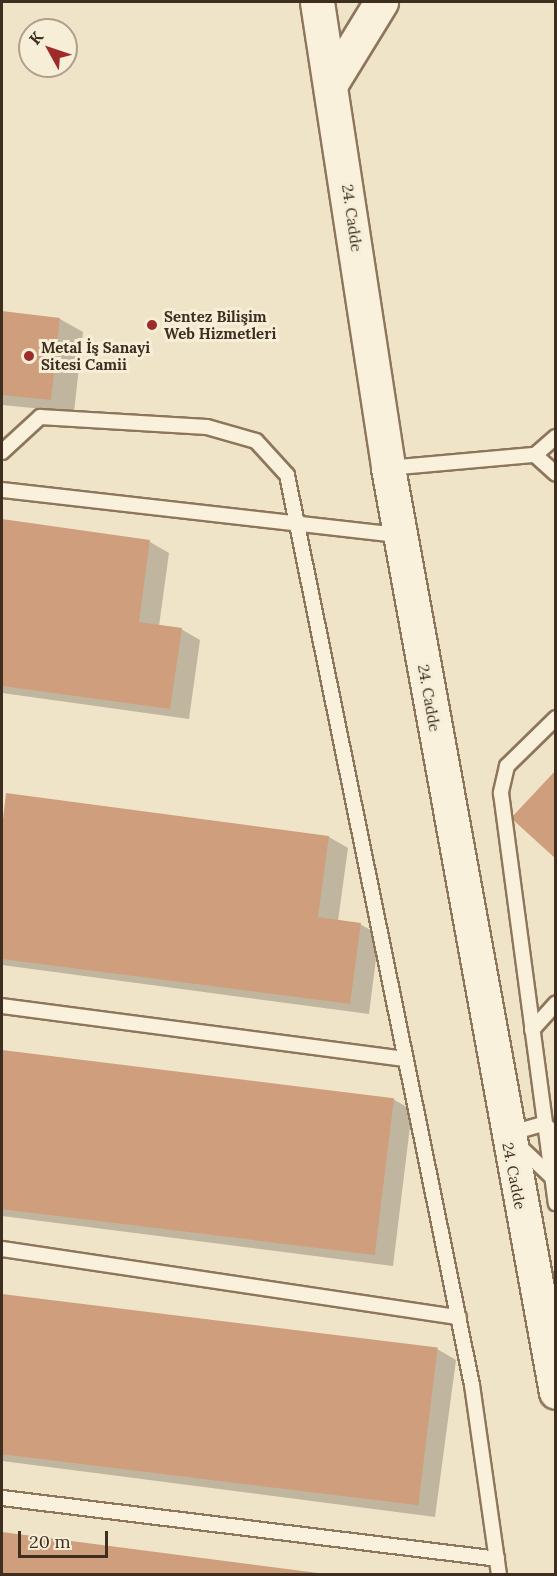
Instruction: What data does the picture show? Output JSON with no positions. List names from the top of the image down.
{
  "streets": {
    "street": ["24. Cadde"]
  },
  "places": ["Sentez Bilişim Web Hizmetleri", "Metal İş Sanayi Sitesi Camii"],
  "scale_bar": "20 m",
  "north": "top left"
}
